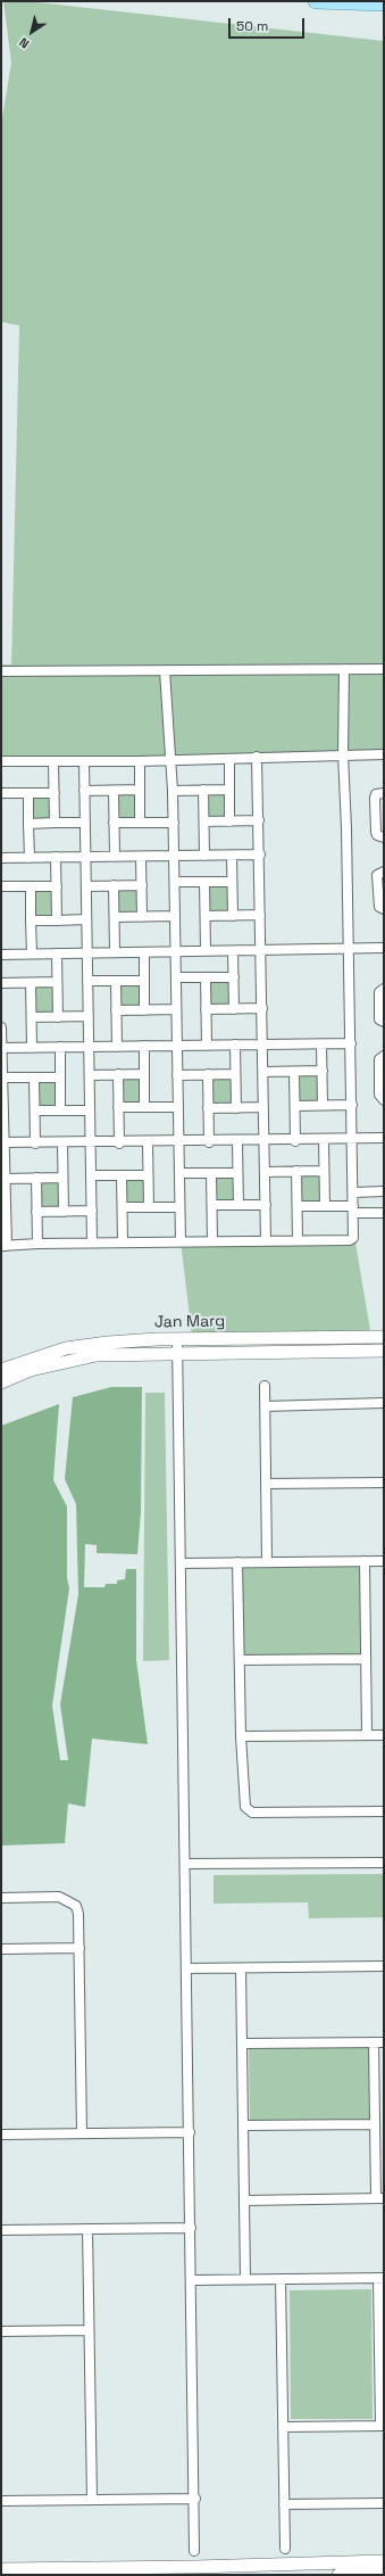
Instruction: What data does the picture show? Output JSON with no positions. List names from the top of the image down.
{
  "streets": {
    "main road": ["Jan Marg"]
  },
  "scale_bar": "50 m",
  "north": "bottom left"
}
